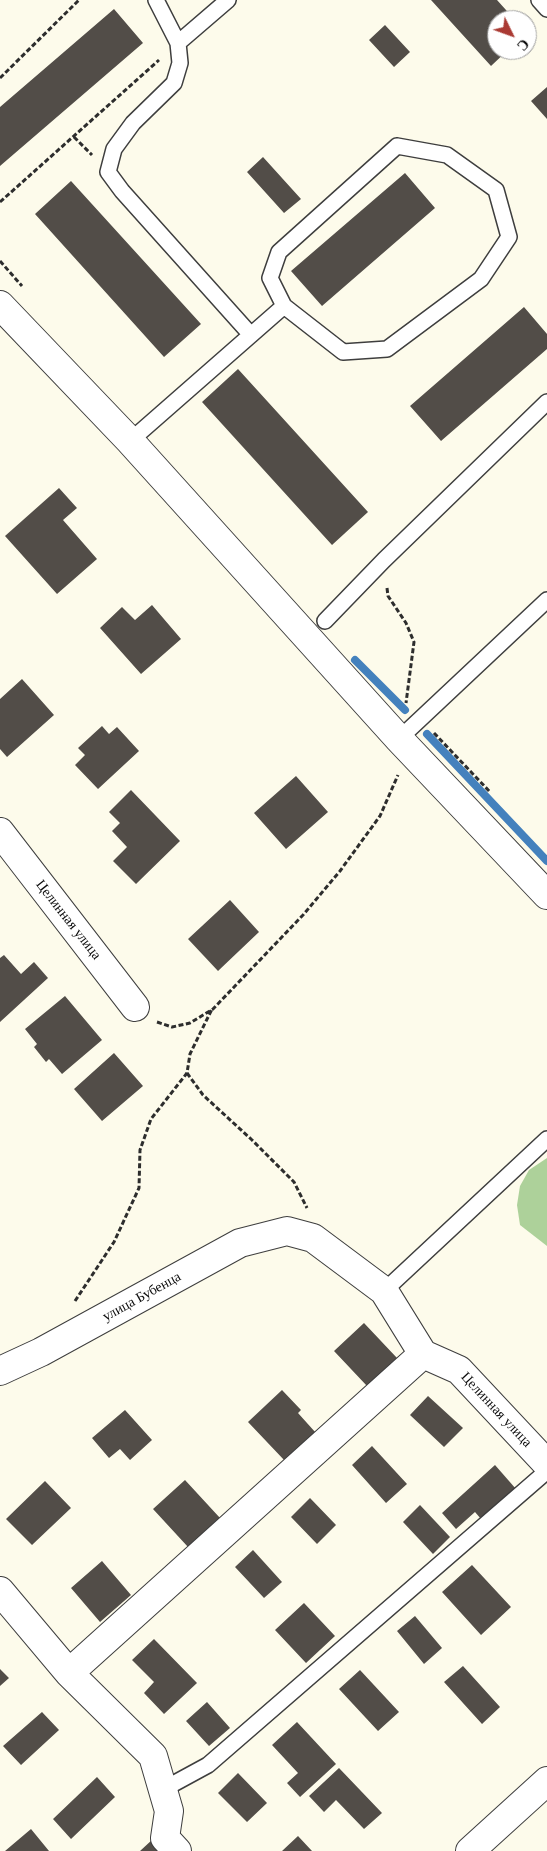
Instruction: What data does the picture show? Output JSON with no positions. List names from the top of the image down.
{
  "streets": {
    "street": ["Целинная улица", "улица Бубенца"]
  },
  "north": "bottom right"
}
